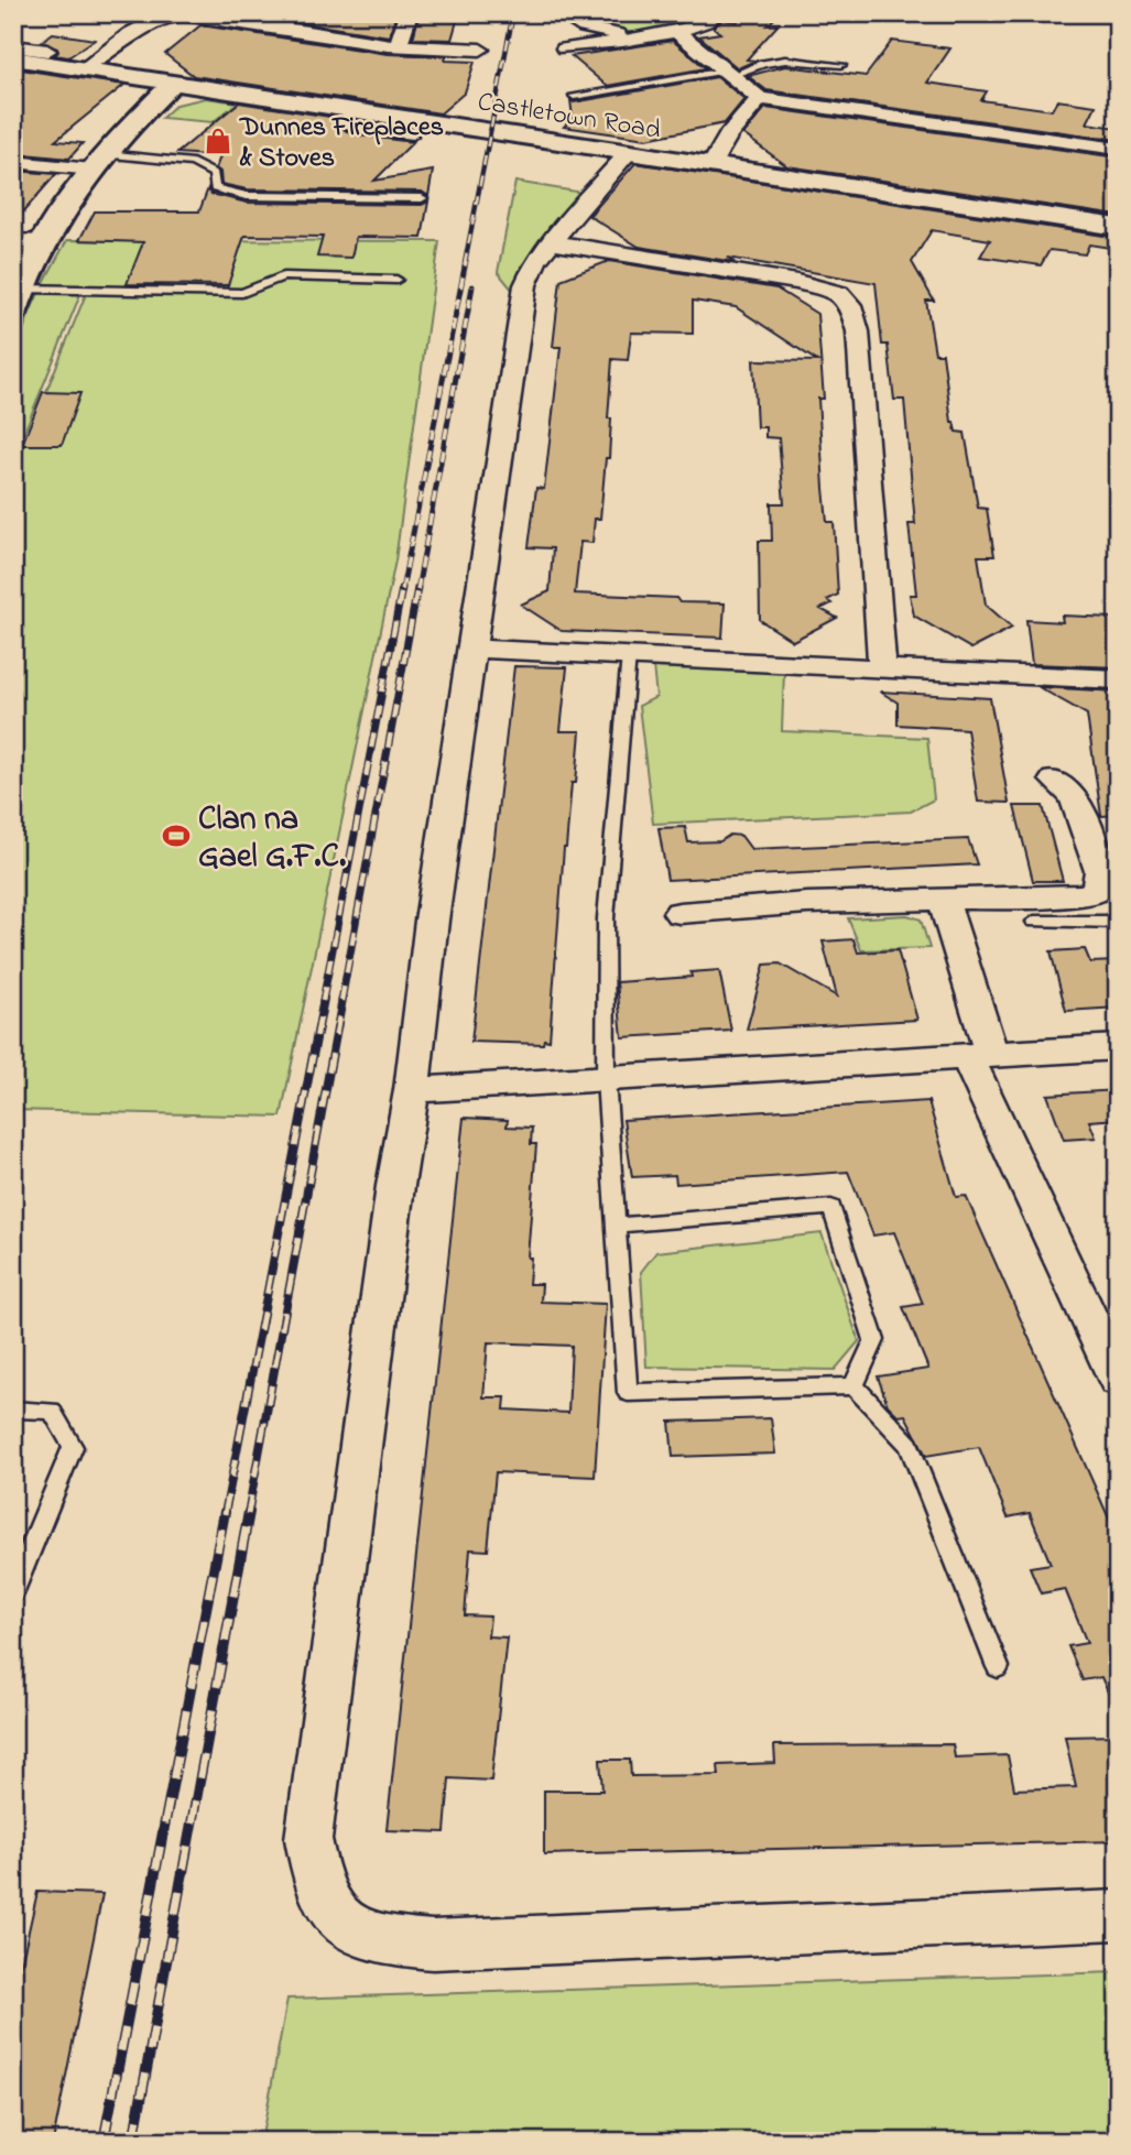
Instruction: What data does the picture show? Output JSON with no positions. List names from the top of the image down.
{
  "streets": {
    "main road": ["Castletown Road"]
  },
  "places": {
    "shop": ["Dunnes Fireplaces & Stoves"],
    "sports": ["Clan na Gael G.F.C."]
  }
}
